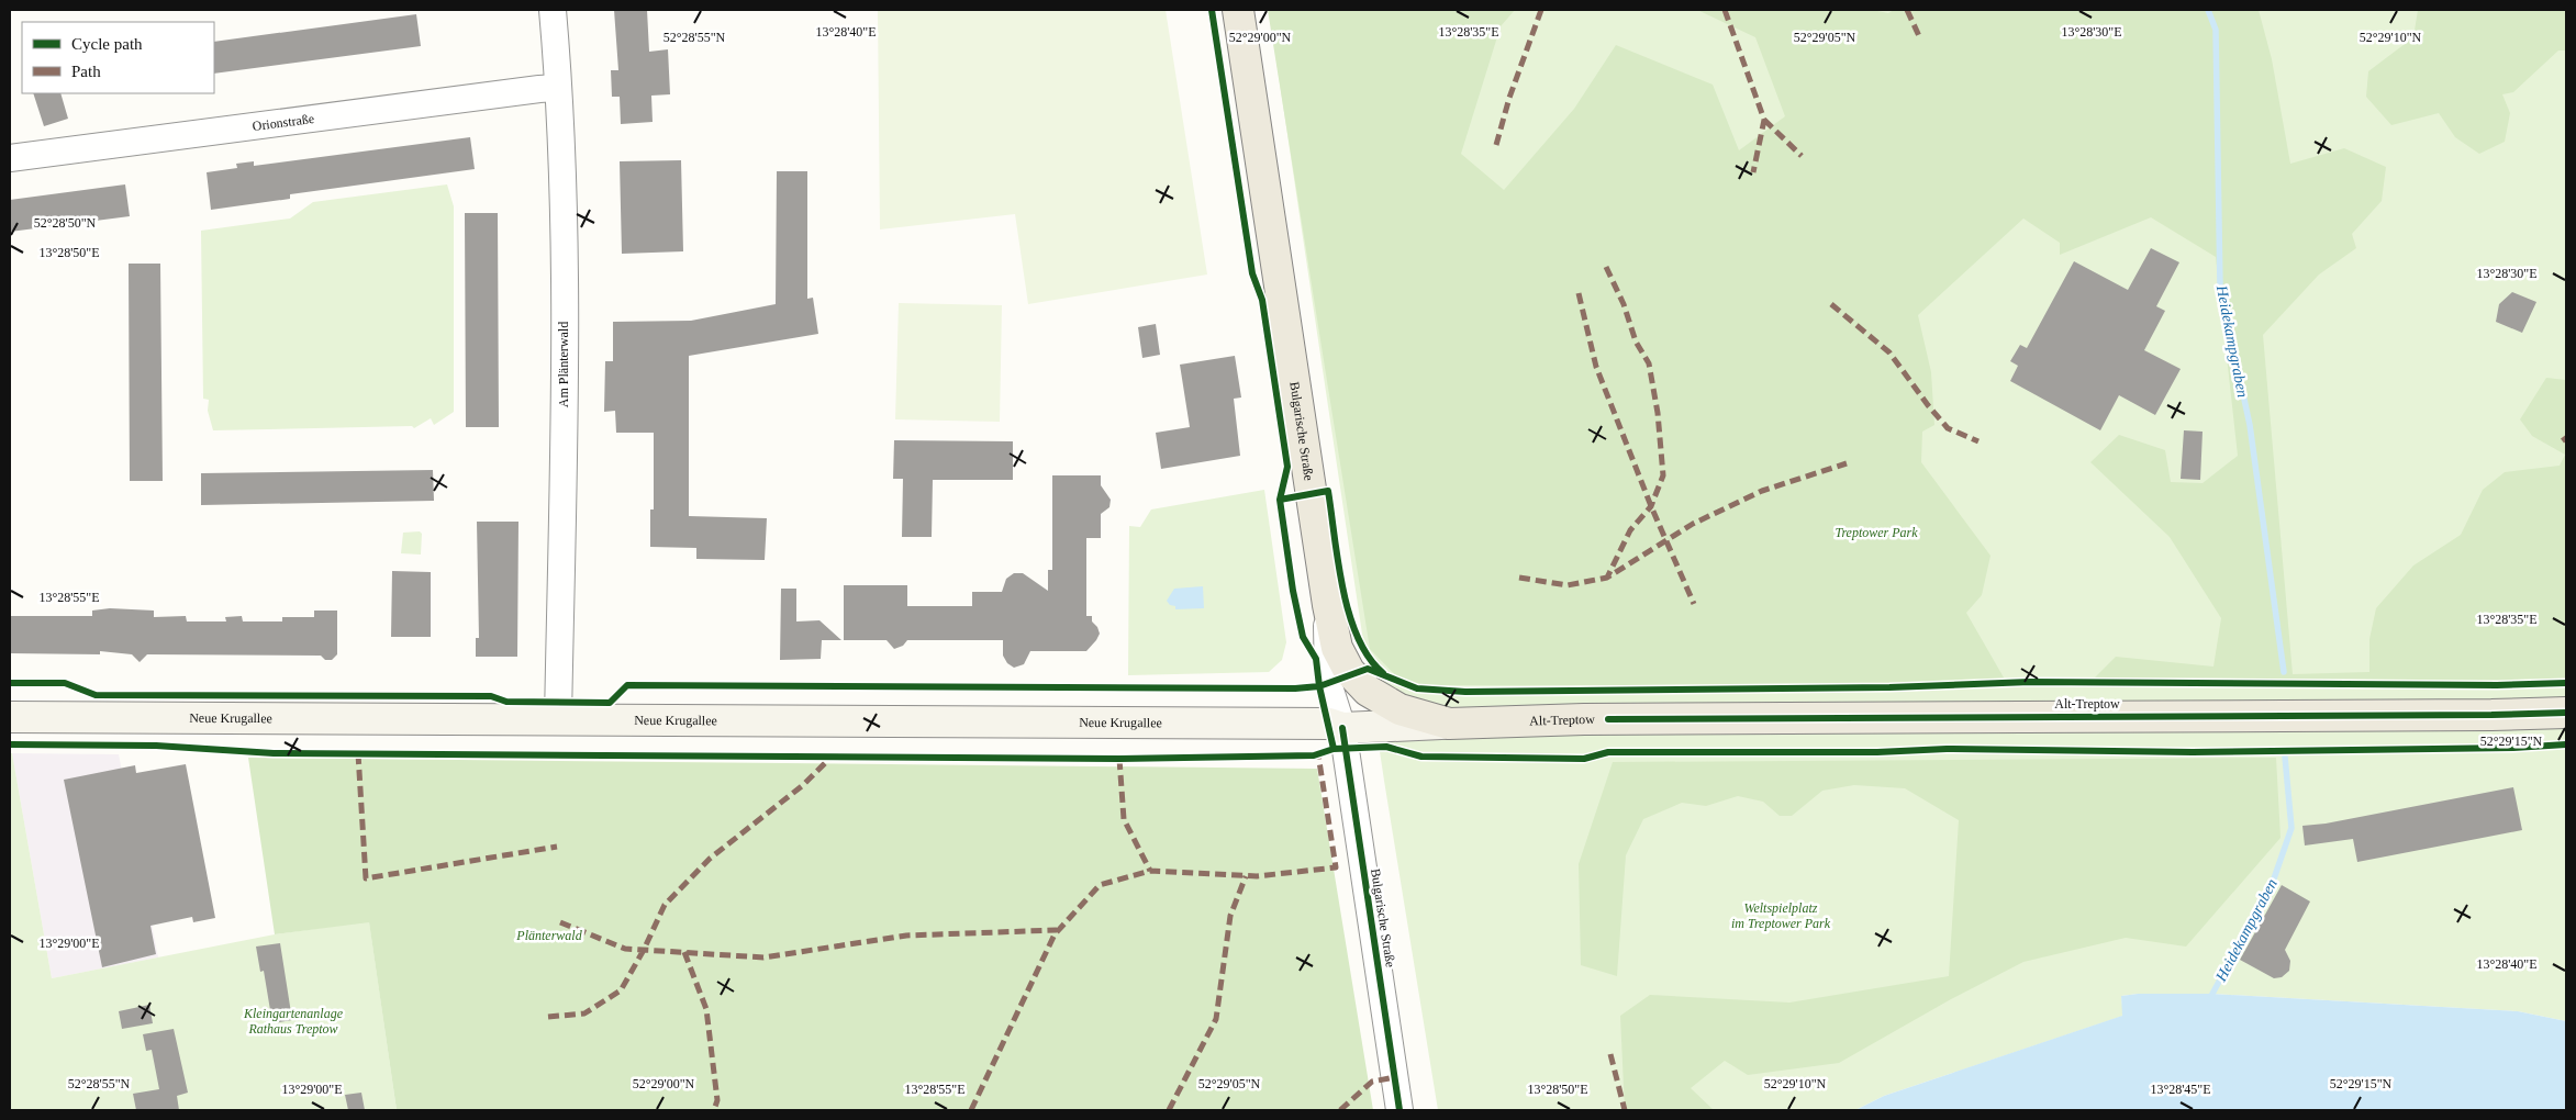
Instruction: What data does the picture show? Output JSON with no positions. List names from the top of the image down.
{
  "streets": {
    "main road": ["Bulgarische Straße", "Alt-Treptow"],
    "street": ["Orionstraße", "Am Plänterwald", "Neue Krugallee"]
  },
  "crossings": [
    ["Orionstraße", "Am Plänterwald"],
    ["Am Plänterwald", "Neue Krugallee"],
    ["Bulgarische Straße", "Alt-Treptow"],
    ["Bulgarische Straße", "Neue Krugallee"],
    ["Alt-Treptow", "Neue Krugallee"]
  ],
  "water": ["Heidekampgraben"],
  "parks": [
    "Treptower Park",
    "Weltspielplatz im Treptower Park",
    "Plänterwald",
    "Kleingartenanlage Rathaus Treptow"
  ],
  "legend": ["Cycle path", "Path"],
  "coordinates": [
    "13°28'40\"E",
    "13°28'35\"E",
    "13°28'30\"E",
    "52°28'55\"N",
    "52°29'00\"N",
    "52°29'05\"N",
    "52°29'10\"N",
    "52°28'50\"N",
    "13°28'50\"E",
    "13°28'55\"E",
    "52°29'15\"N",
    "13°29'00\"E",
    "13°28'45\"E"
  ]
}
